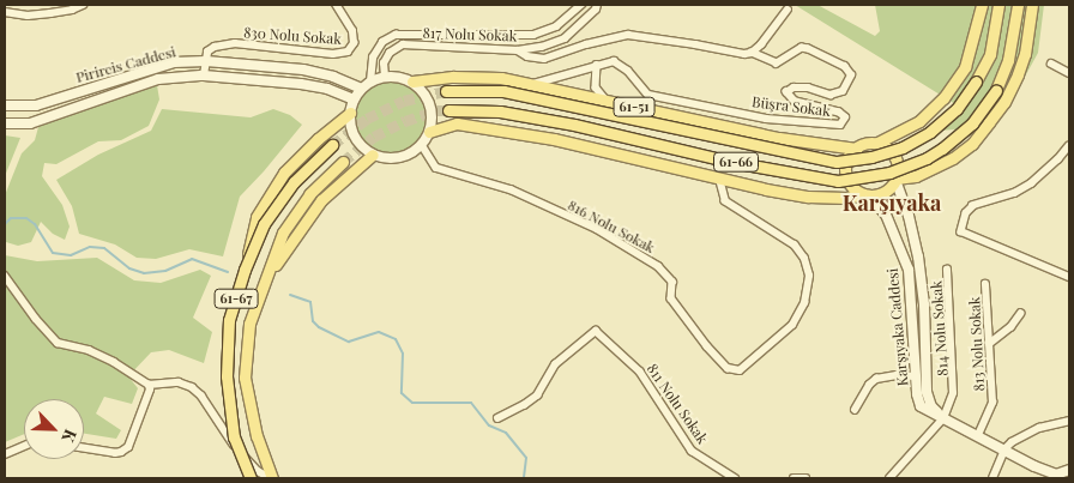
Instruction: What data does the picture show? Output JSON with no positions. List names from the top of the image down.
{
  "streets": {
    "main road": [
      "Pirireis Caddesi",
      "61-51",
      "61-66",
      "61-67",
      "Karşıyaka Caddesi"
    ],
    "street": [
      "817 Nolu Sokak",
      "830 Nolu Sokak",
      "Büşra Sokak",
      "816 Nolu Sokak",
      "814 Nolu Sokak",
      "813 Nolu Sokak",
      "811 Nolu Sokak"
    ]
  },
  "crossings": [
    ["817 Nolu Sokak", "Pirireis Caddesi"],
    ["817 Nolu Sokak", "61-51"],
    ["817 Nolu Sokak", "Büşra Sokak"],
    ["817 Nolu Sokak", "816 Nolu Sokak"],
    ["817 Nolu Sokak", "61-67"],
    ["830 Nolu Sokak", "Pirireis Caddesi"],
    ["Pirireis Caddesi", "61-51"],
    ["Pirireis Caddesi", "816 Nolu Sokak"],
    ["Pirireis Caddesi", "61-67"],
    ["61-51", "Büşra Sokak"],
    ["61-51", "816 Nolu Sokak"],
    ["61-51", "61-67"],
    ["61-51", "Karşıyaka Caddesi"],
    ["816 Nolu Sokak", "61-67"],
    ["Karşıyaka Caddesi", "814 Nolu Sokak"],
    ["Karşıyaka Caddesi", "813 Nolu Sokak"]
  ],
  "districts": ["Karşıyaka"],
  "north": "bottom right"
}
